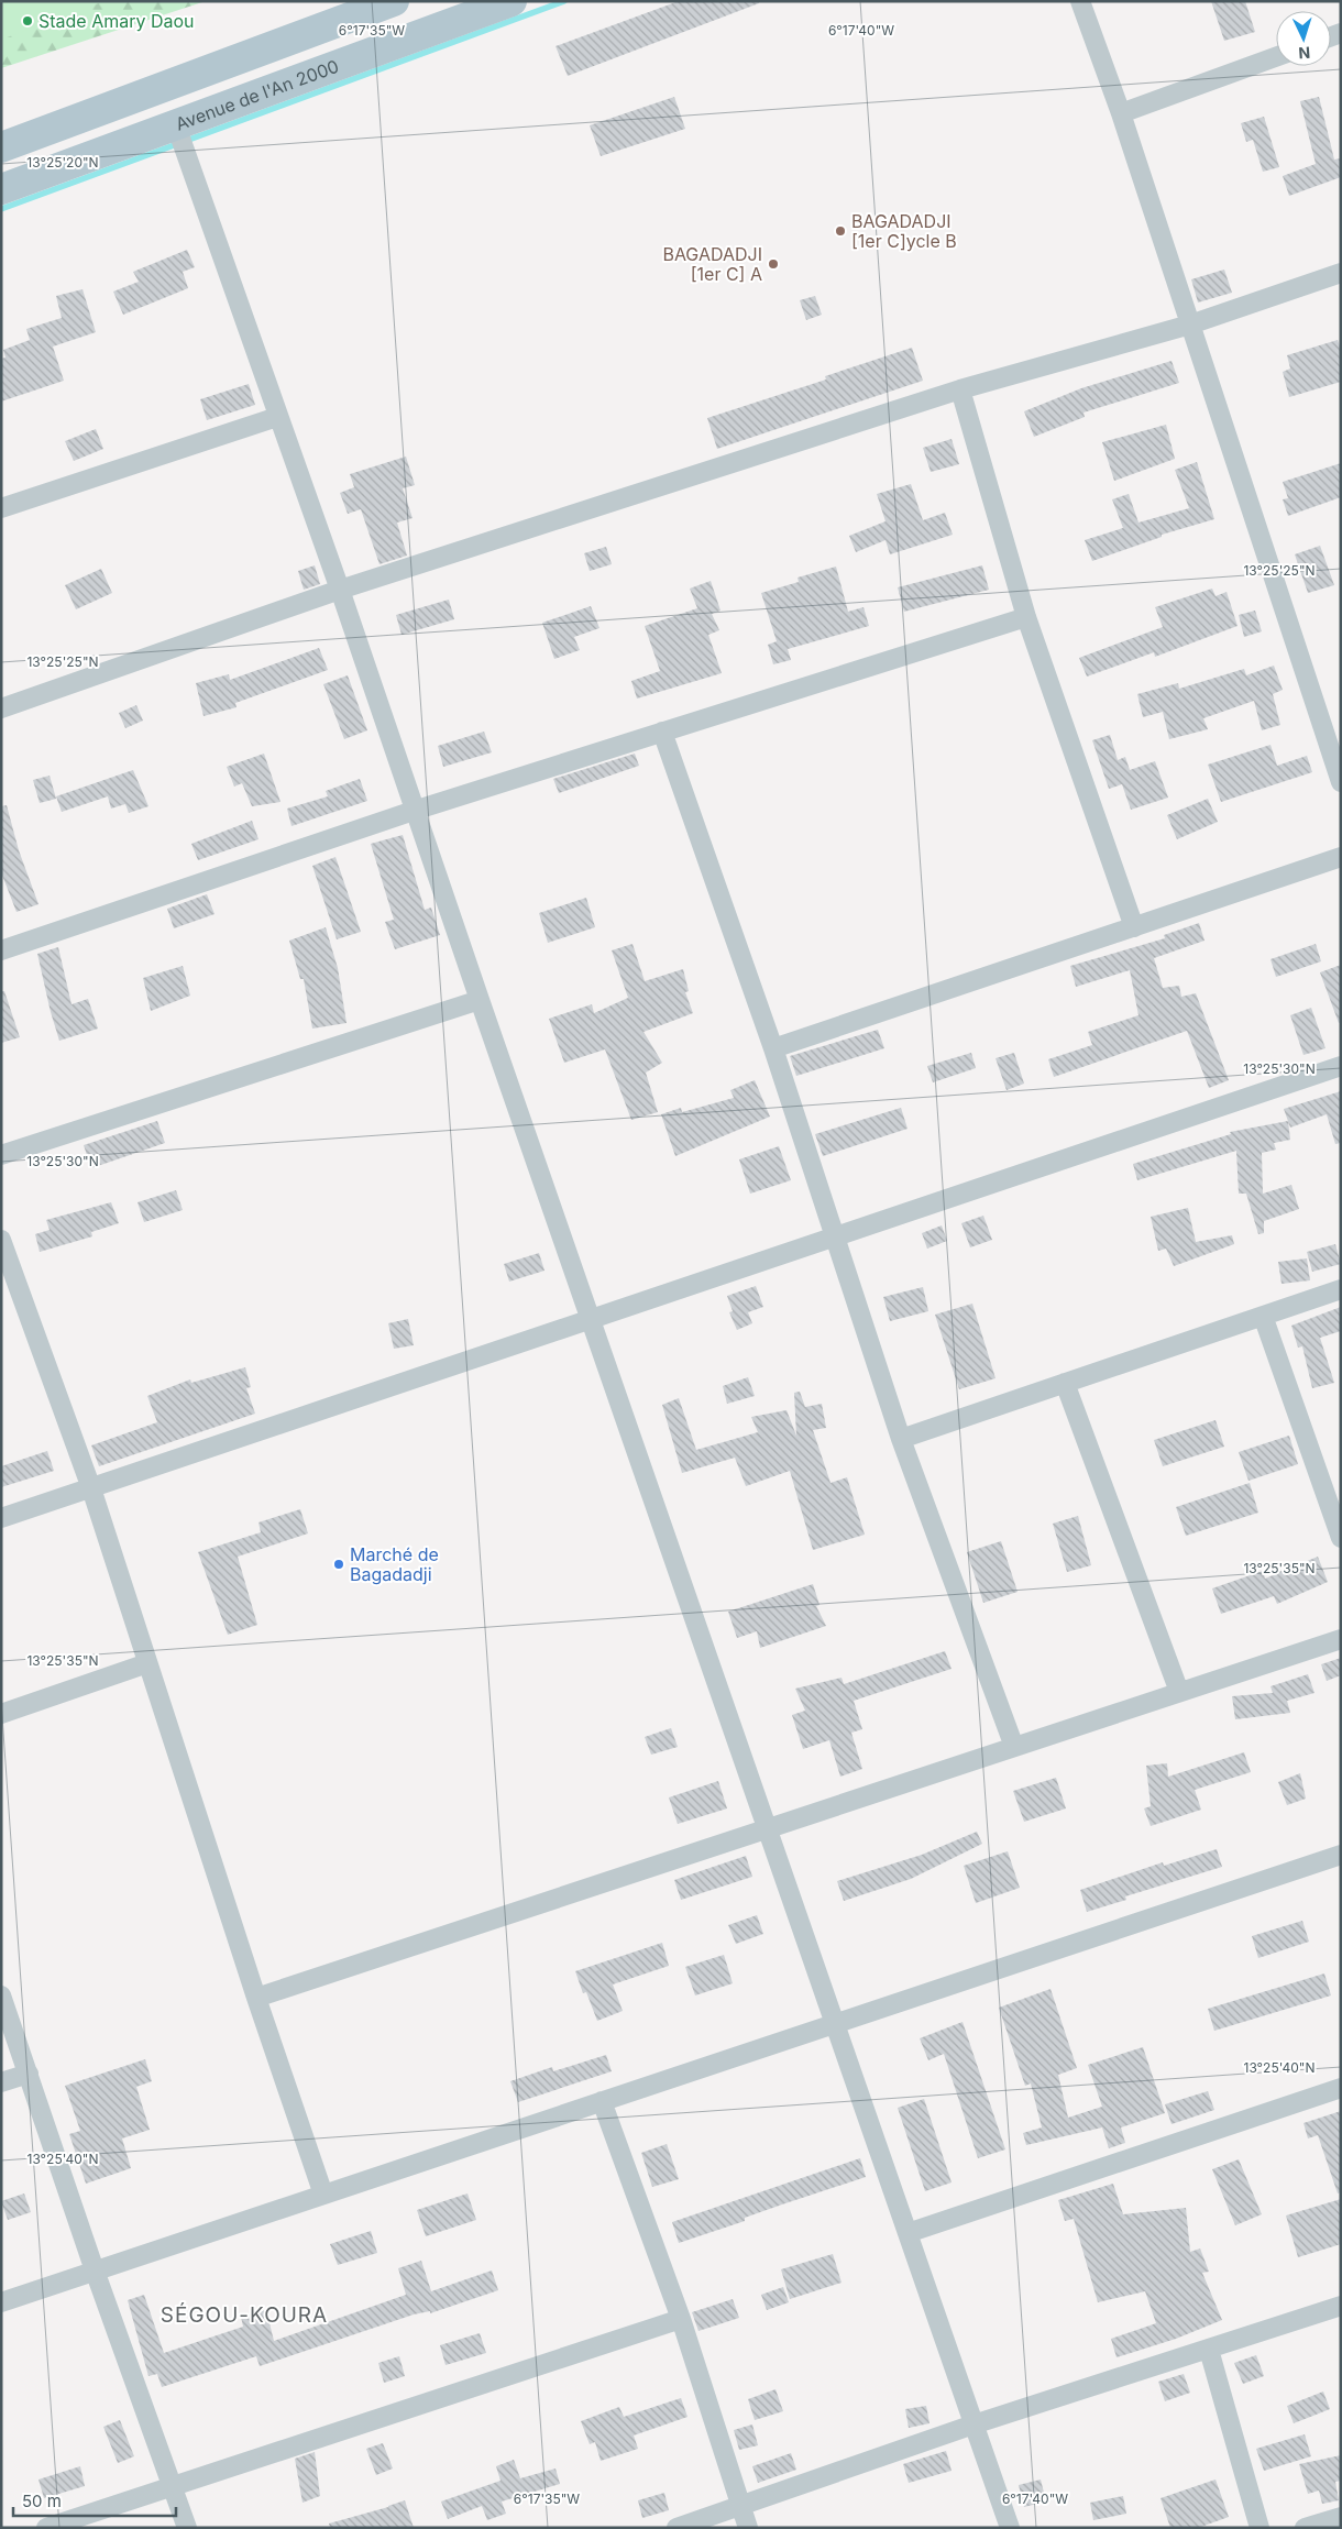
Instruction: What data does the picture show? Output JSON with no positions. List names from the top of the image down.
{
  "streets": {
    "main road": ["Avenue de l'An 2000"]
  },
  "districts": ["SÉGOU-KOURA"],
  "places": [
    "Stade Amary Daou",
    "BAGADADJI [1er C]ycle B",
    "BAGADADJI [1er C] A",
    "Marché de Bagadadji"
  ],
  "scale_bar": "50 m",
  "north": "bottom",
  "coordinates": [
    "6°17'35\"W",
    "6°17'40\"W",
    "13°25'20\"N",
    "13°25'25\"N",
    "13°25'30\"N",
    "13°25'35\"N",
    "13°25'40\"N"
  ]
}
